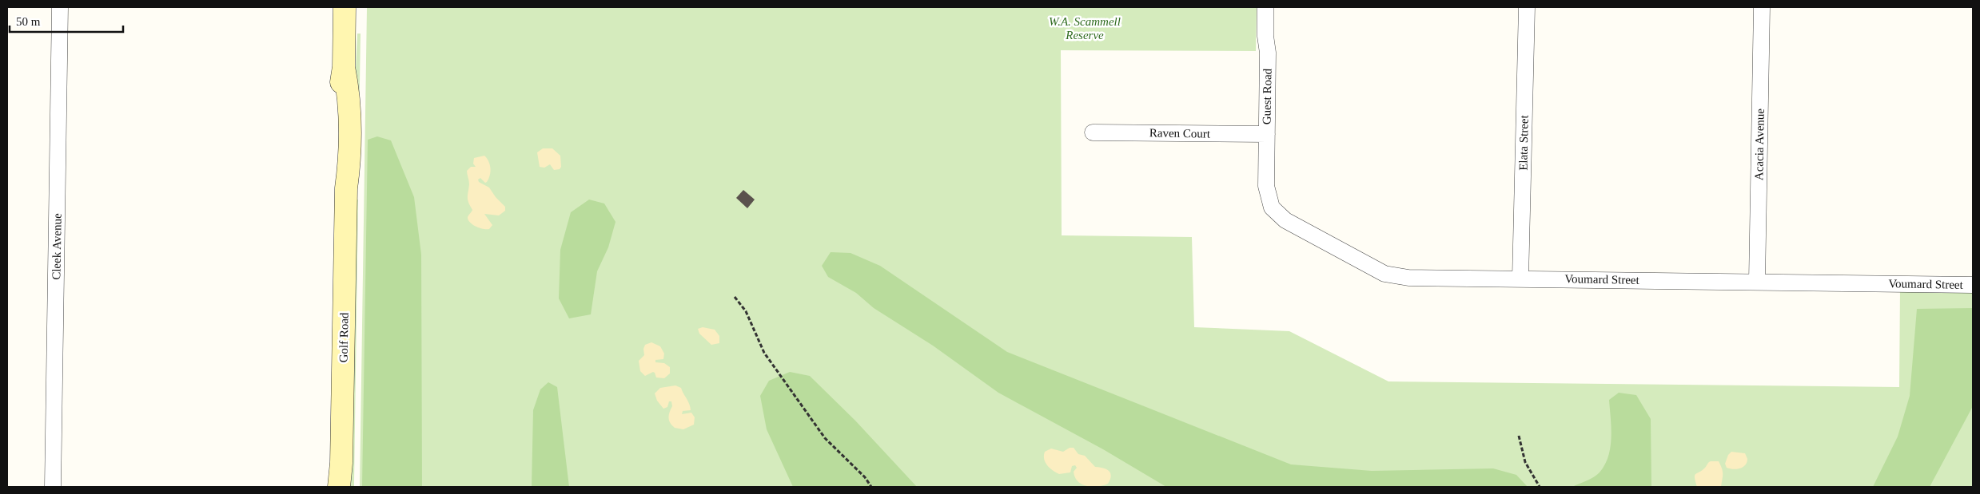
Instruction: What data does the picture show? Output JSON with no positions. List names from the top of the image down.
{
  "streets": {
    "street": [
      "Guest Road",
      "Raven Court",
      "Elata Street",
      "Acacia Avenue",
      "Cleek Avenue",
      "Voumard Street",
      "Golf Road"
    ]
  },
  "crossings": [
    ["Guest Road", "Raven Court"],
    ["Guest Road", "Voumard Street"],
    ["Elata Street", "Voumard Street"],
    ["Acacia Avenue", "Voumard Street"]
  ],
  "parks": ["W.A. Scammell Reserve"],
  "scale_bar": "50 m"
}
